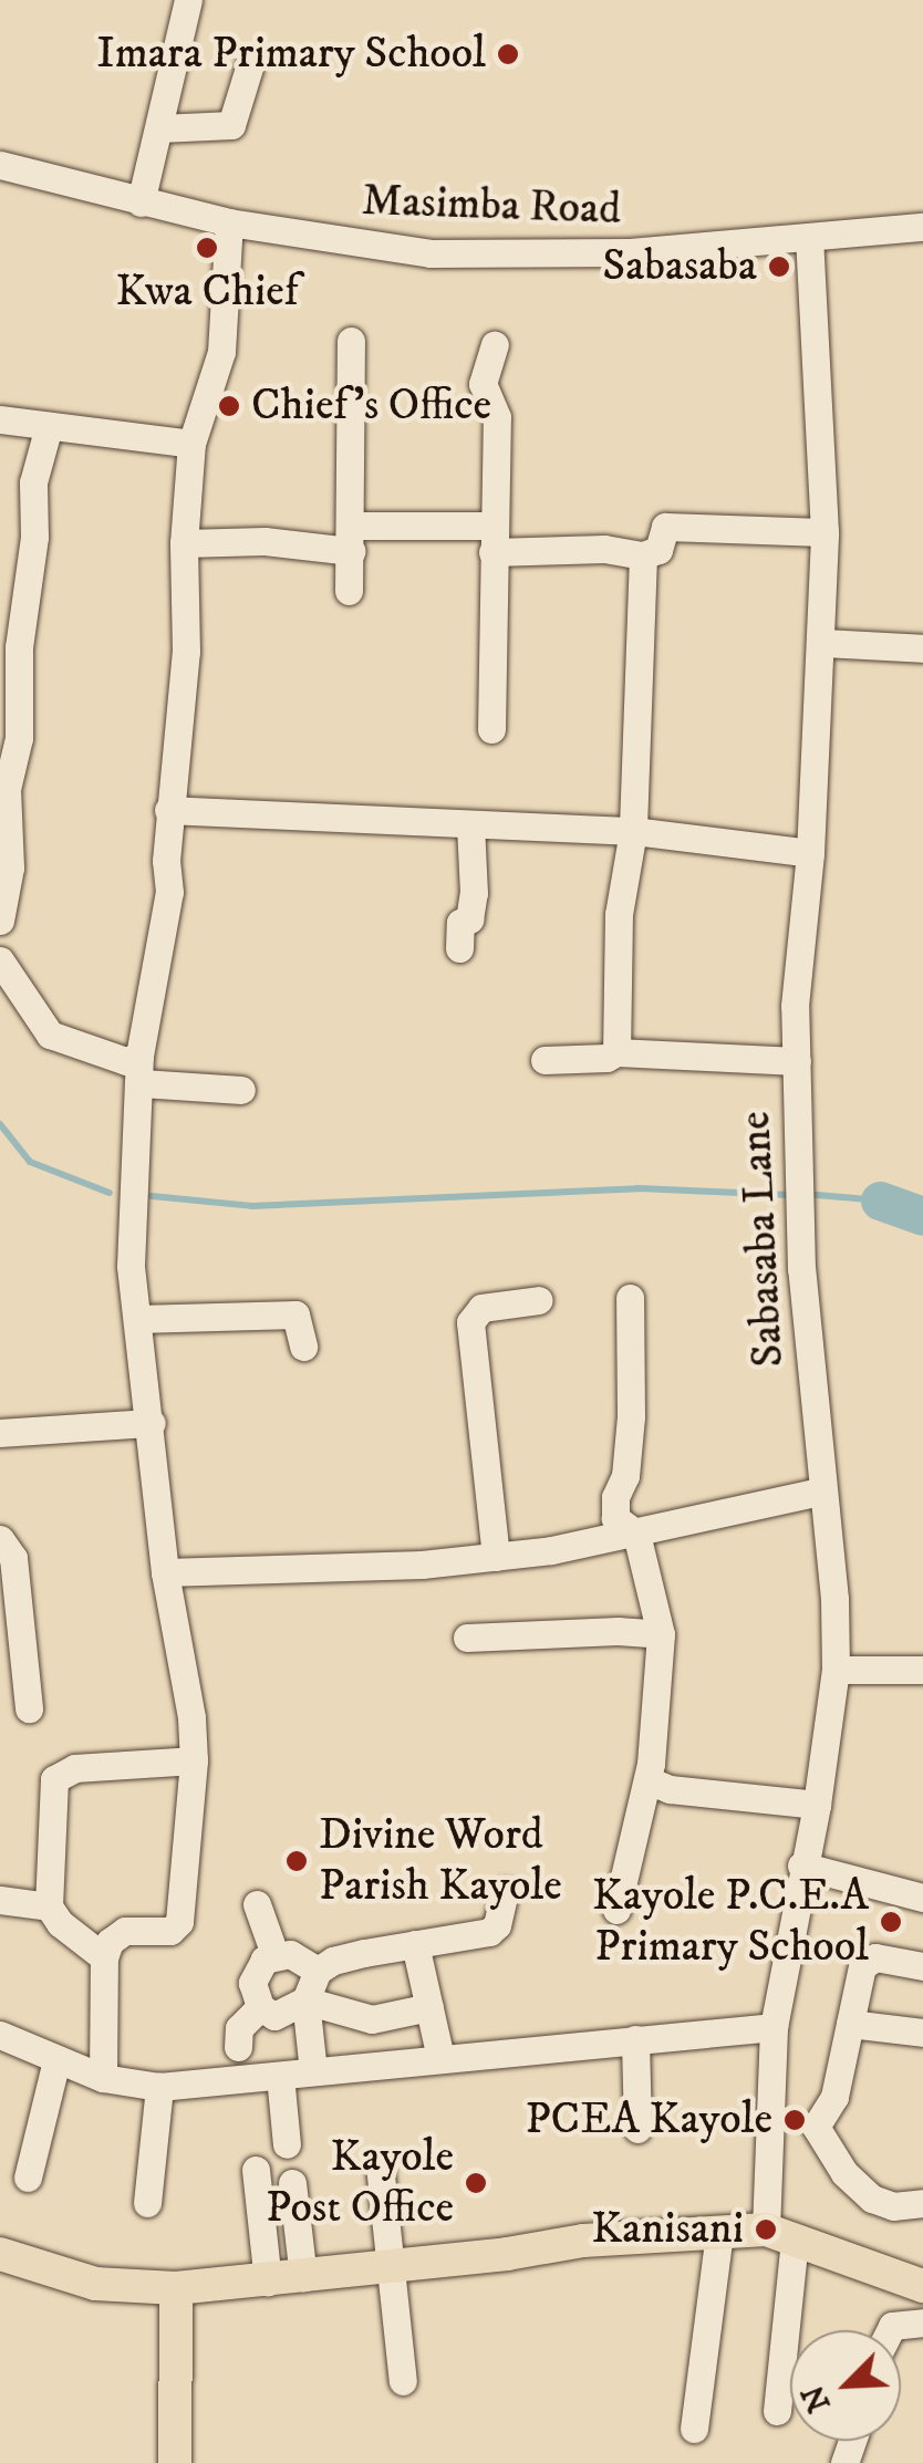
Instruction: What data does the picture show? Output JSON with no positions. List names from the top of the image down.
{
  "streets": {
    "street": ["Masimba Road", "Sabasaba Lane"]
  },
  "crossings": [
    ["Masimba Road", "Sabasaba Lane"]
  ],
  "places": [
    "Imara Primary School",
    "Kwa Chief",
    "Sabasaba",
    "Chief's Office",
    "Divine Word Parish Kayole",
    "Kayole P.C.E.A Primary School",
    "PCEA Kayole",
    "Kayole Post Office",
    "Kanisani"
  ],
  "north": "bottom left"
}
